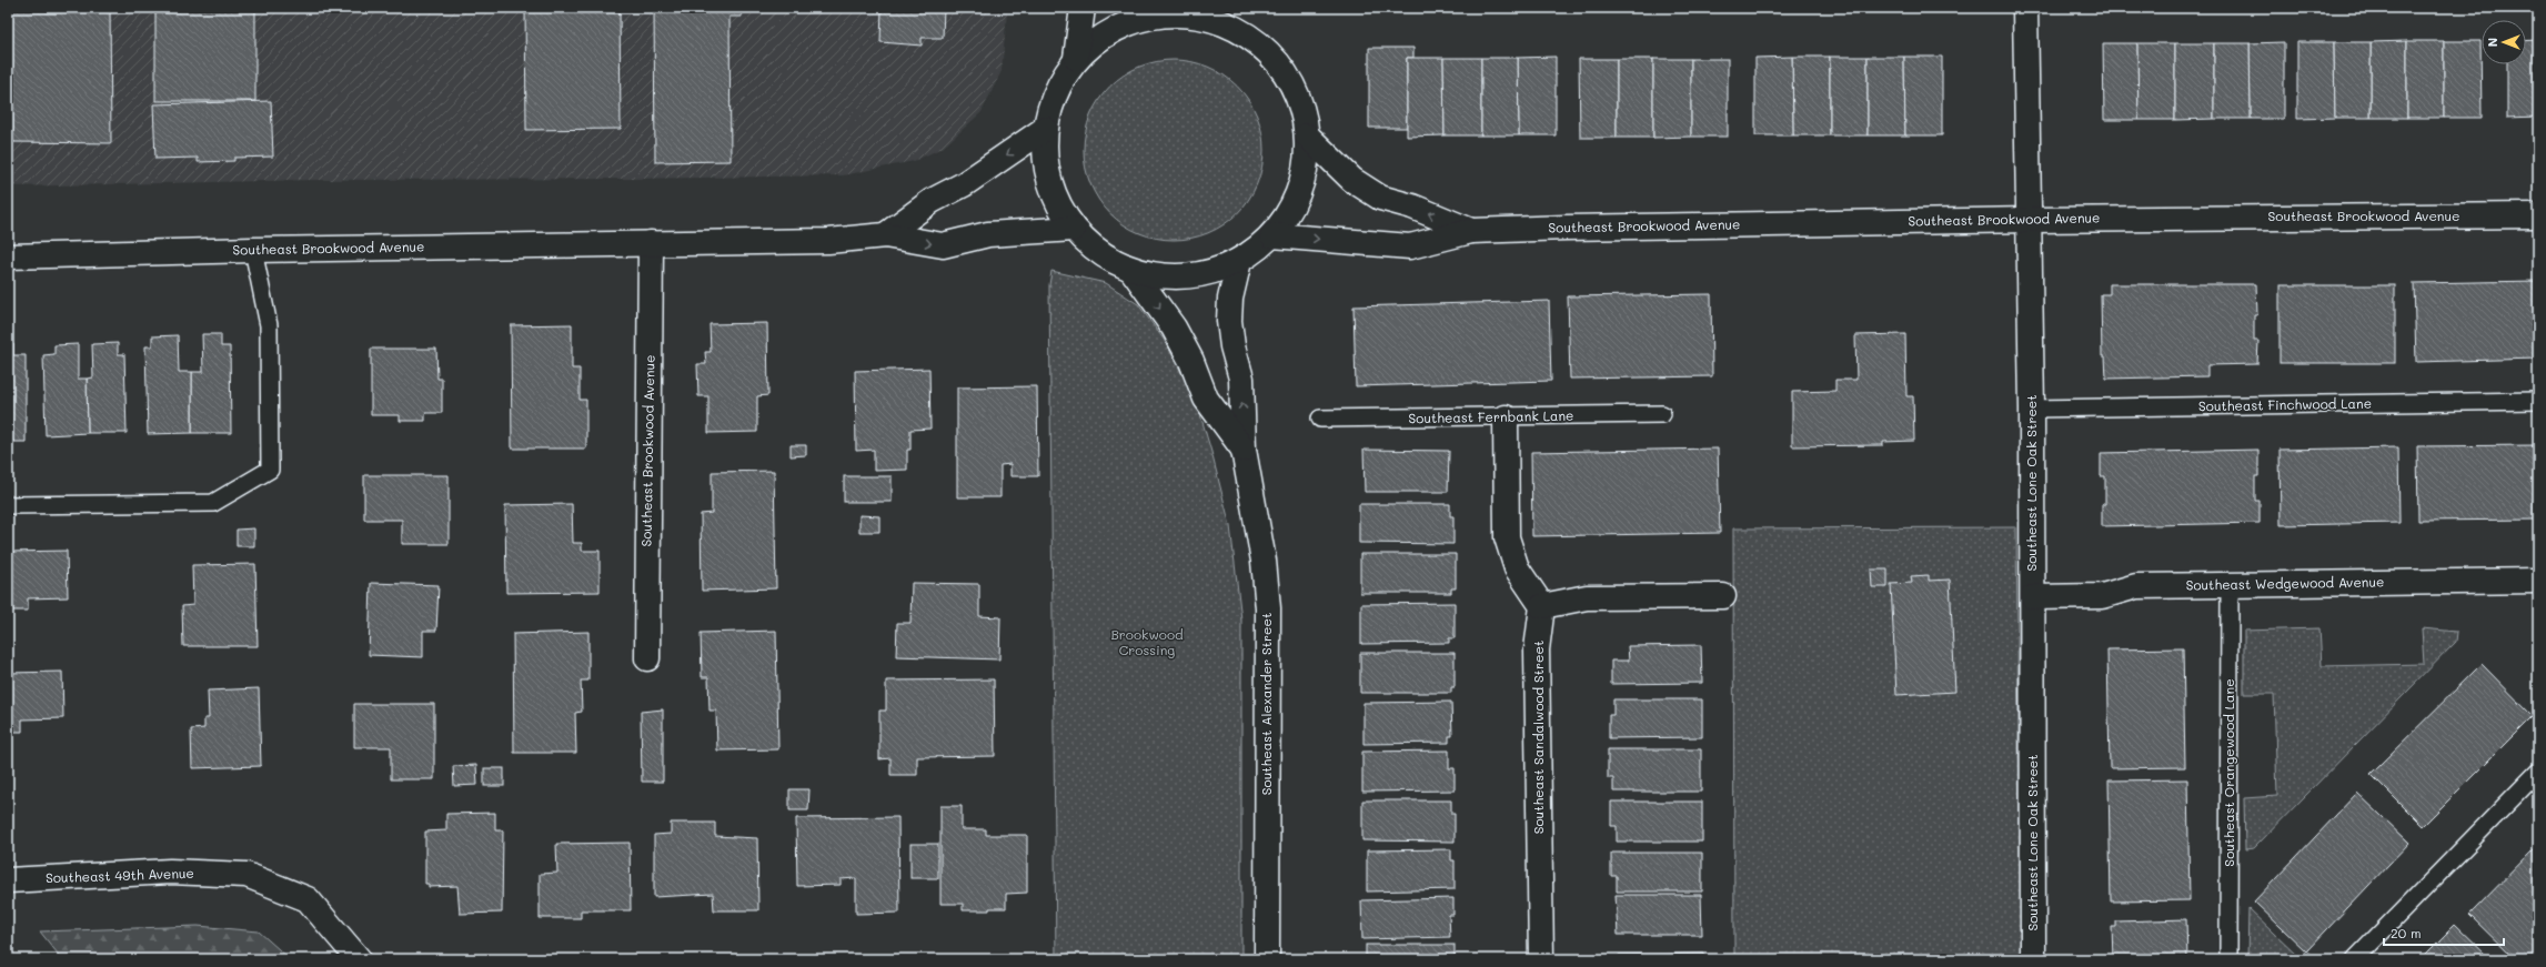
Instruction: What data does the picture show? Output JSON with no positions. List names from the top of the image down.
{
  "streets": {
    "street": [
      "Southeast Brookwood Avenue",
      "Southeast Lone Oak Street",
      "Southeast Wedgewood Avenue",
      "Southeast Alexander Street",
      "Southeast Sandalwood Street",
      "Southeast 49th Avenue"
    ],
    "lane": ["Southeast Finchwood Lane", "Southeast Fernbank Lane", "Southeast Orangewood Lane"]
  },
  "crossings": [
    ["Southeast Brookwood Avenue", "Southeast Lone Oak Street"],
    ["Southeast Finchwood Lane", "Southeast Lone Oak Street"],
    ["Southeast Lone Oak Street", "Southeast Wedgewood Avenue"],
    ["Southeast Wedgewood Avenue", "Southeast Orangewood Lane"]
  ],
  "parks": ["Brookwood Crossing"],
  "scale_bar": "20 m",
  "north": "left"
}
